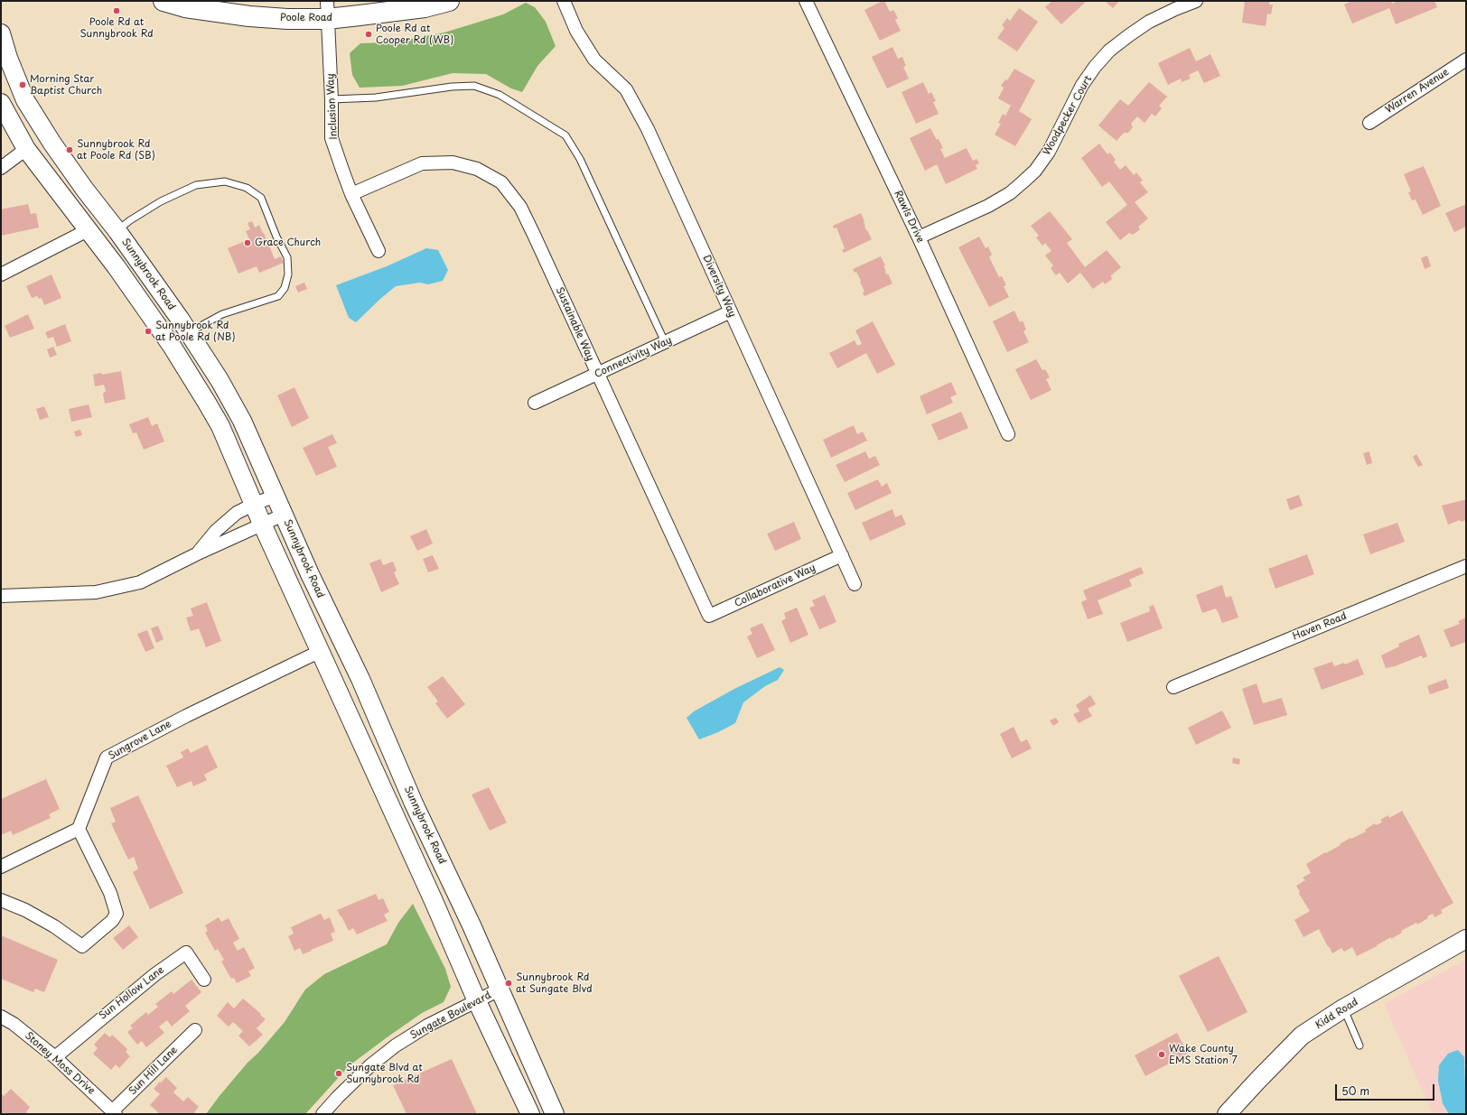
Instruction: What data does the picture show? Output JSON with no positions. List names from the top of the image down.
{
  "streets": {
    "main road": ["Poole Road", "Sunnybrook Road", "Kidd Road"],
    "street": [
      "Warren Avenue",
      "Inclusion Way",
      "Woodpecker Court",
      "Rawls Drive",
      "Diversity Way",
      "Sustainable Way",
      "Connectivity Way",
      "Collaborative Way",
      "Haven Road",
      "Sungrove Lane",
      "Sun Hollow Lane",
      "Sungate Boulevard",
      "Stoney Moss Drive",
      "Sun Hill Lane"
    ]
  },
  "crossings": [
    ["Poole Road", "Inclusion Way"],
    ["Inclusion Way", "Sustainable Way"],
    ["Woodpecker Court", "Rawls Drive"],
    ["Sunnybrook Road", "Sungate Boulevard"],
    ["Diversity Way", "Connectivity Way"],
    ["Diversity Way", "Collaborative Way"],
    ["Sustainable Way", "Connectivity Way"],
    ["Sustainable Way", "Collaborative Way"],
    ["Sun Hollow Lane", "Stoney Moss Drive"],
    ["Stoney Moss Drive", "Sun Hill Lane"]
  ],
  "places": [
    "Poole Rd at Sunnybrook Rd",
    "Poole Rd at Cooper Rd (WB)",
    "Morning Star Baptist Church",
    "Sunnybrook Rd at Poole Rd (SB)",
    "Grace Church",
    "Sunnybrook Rd at Poole Rd (NB)",
    "Sunnybrook Rd at Sungate Blvd",
    "Wake County EMS Station 7",
    "Sungate Blvd at Sunnybrook Rd"
  ],
  "scale_bar": "50 m"
}
